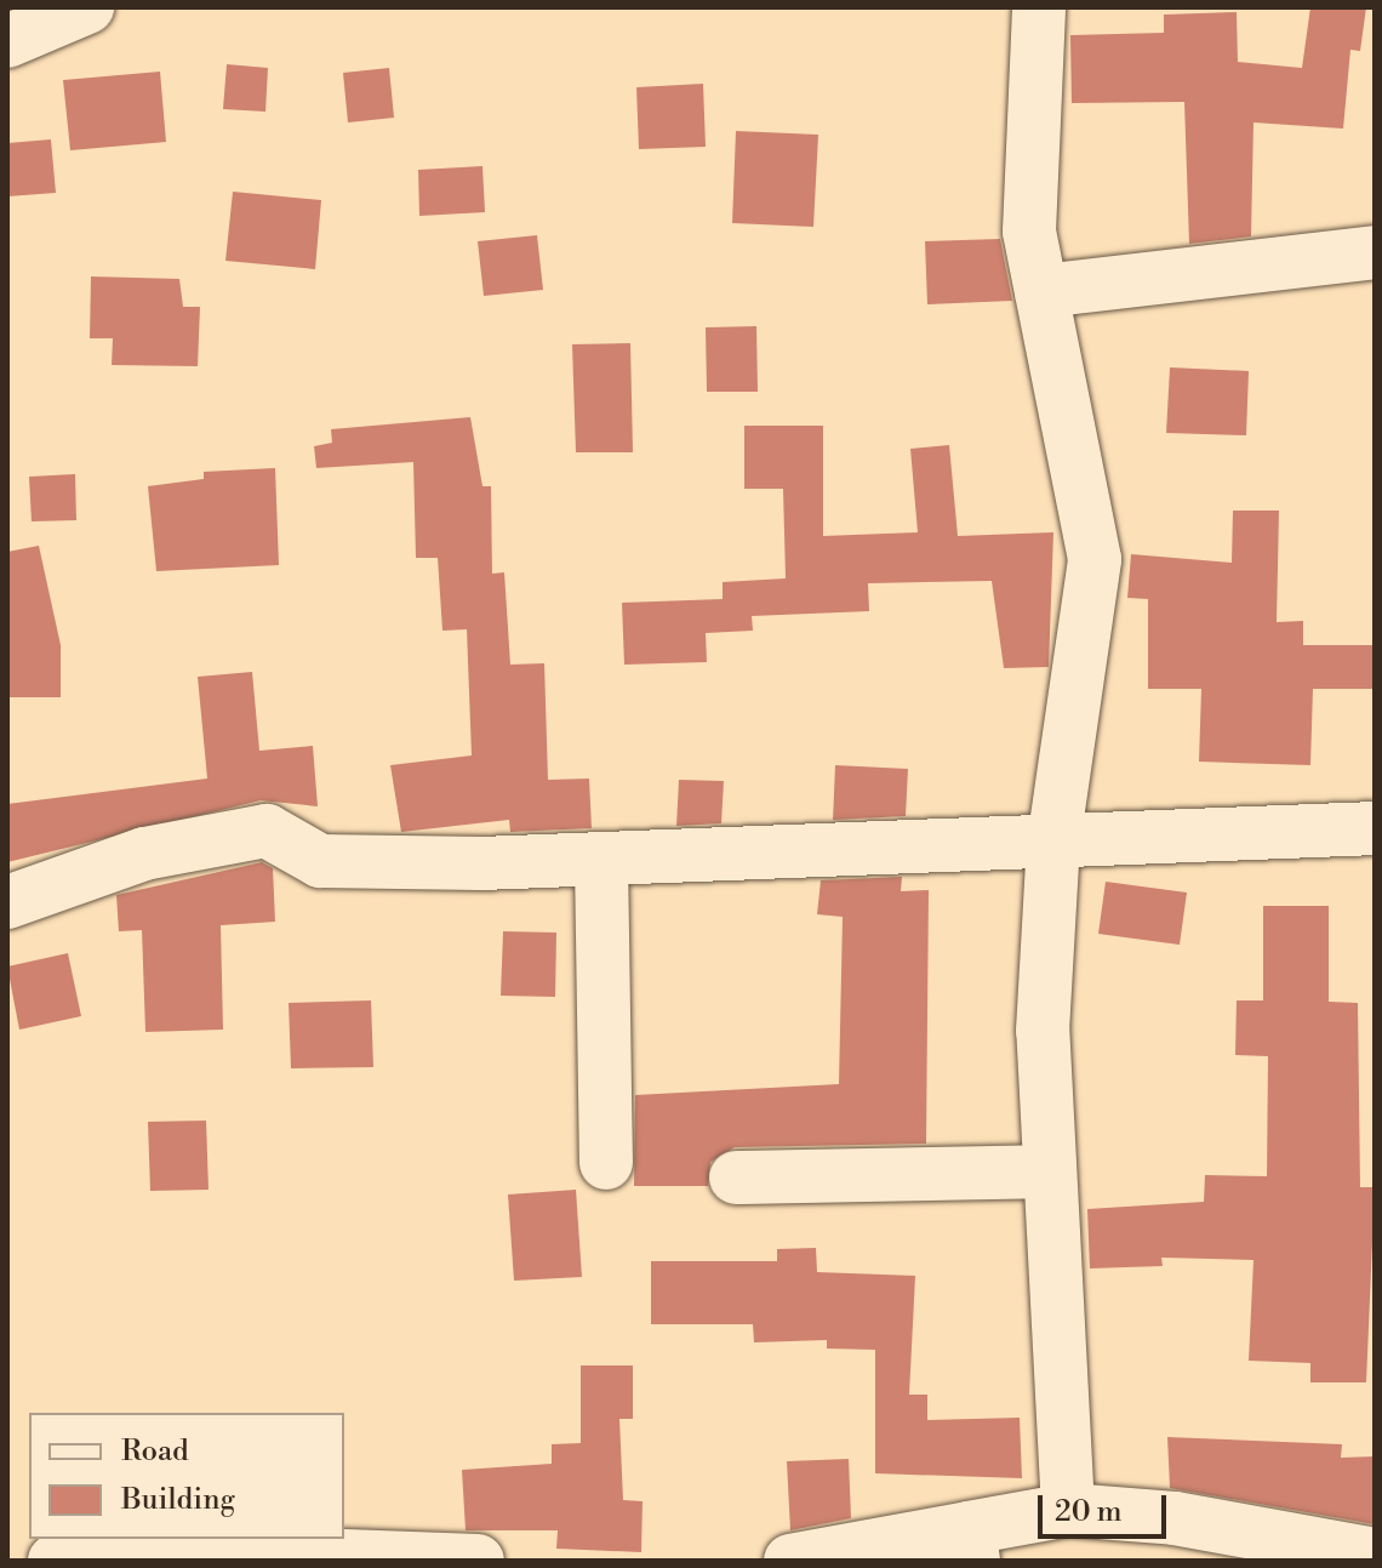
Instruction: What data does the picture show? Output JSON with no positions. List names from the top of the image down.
{
  "legend": ["Road", "Building"],
  "scale_bar": "20 m"
}
